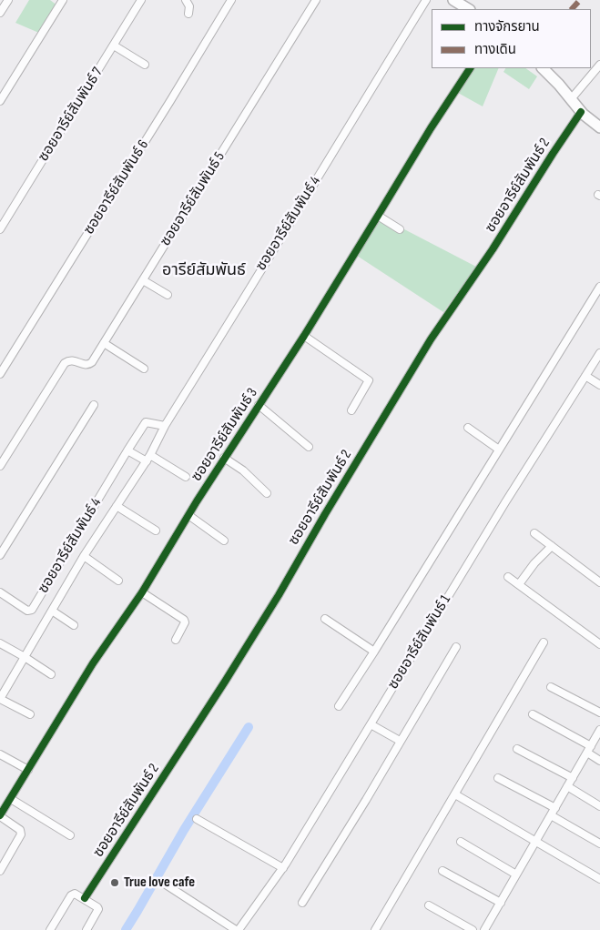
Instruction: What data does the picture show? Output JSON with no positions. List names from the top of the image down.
{
  "streets": {
    "street": [
      "ซอยอารีย์สัมพันธ์ 7",
      "ซอยอารีย์สัมพันธ์ 2",
      "ซอยอารีย์สัมพันธ์ 6",
      "ซอยอารีย์สัมพันธ์ 5",
      "ซอยอารีย์สัมพันธ์ 4",
      "ซอยอารีย์สัมพันธ์ 3",
      "ซอยอารีย์สัมพันธ์ 1"
    ]
  },
  "districts": ["อารีย์สัมพันธ์"],
  "places": ["True love cafe"],
  "legend": ["ทางจักรยาน", "ทางเดิน"]
}
